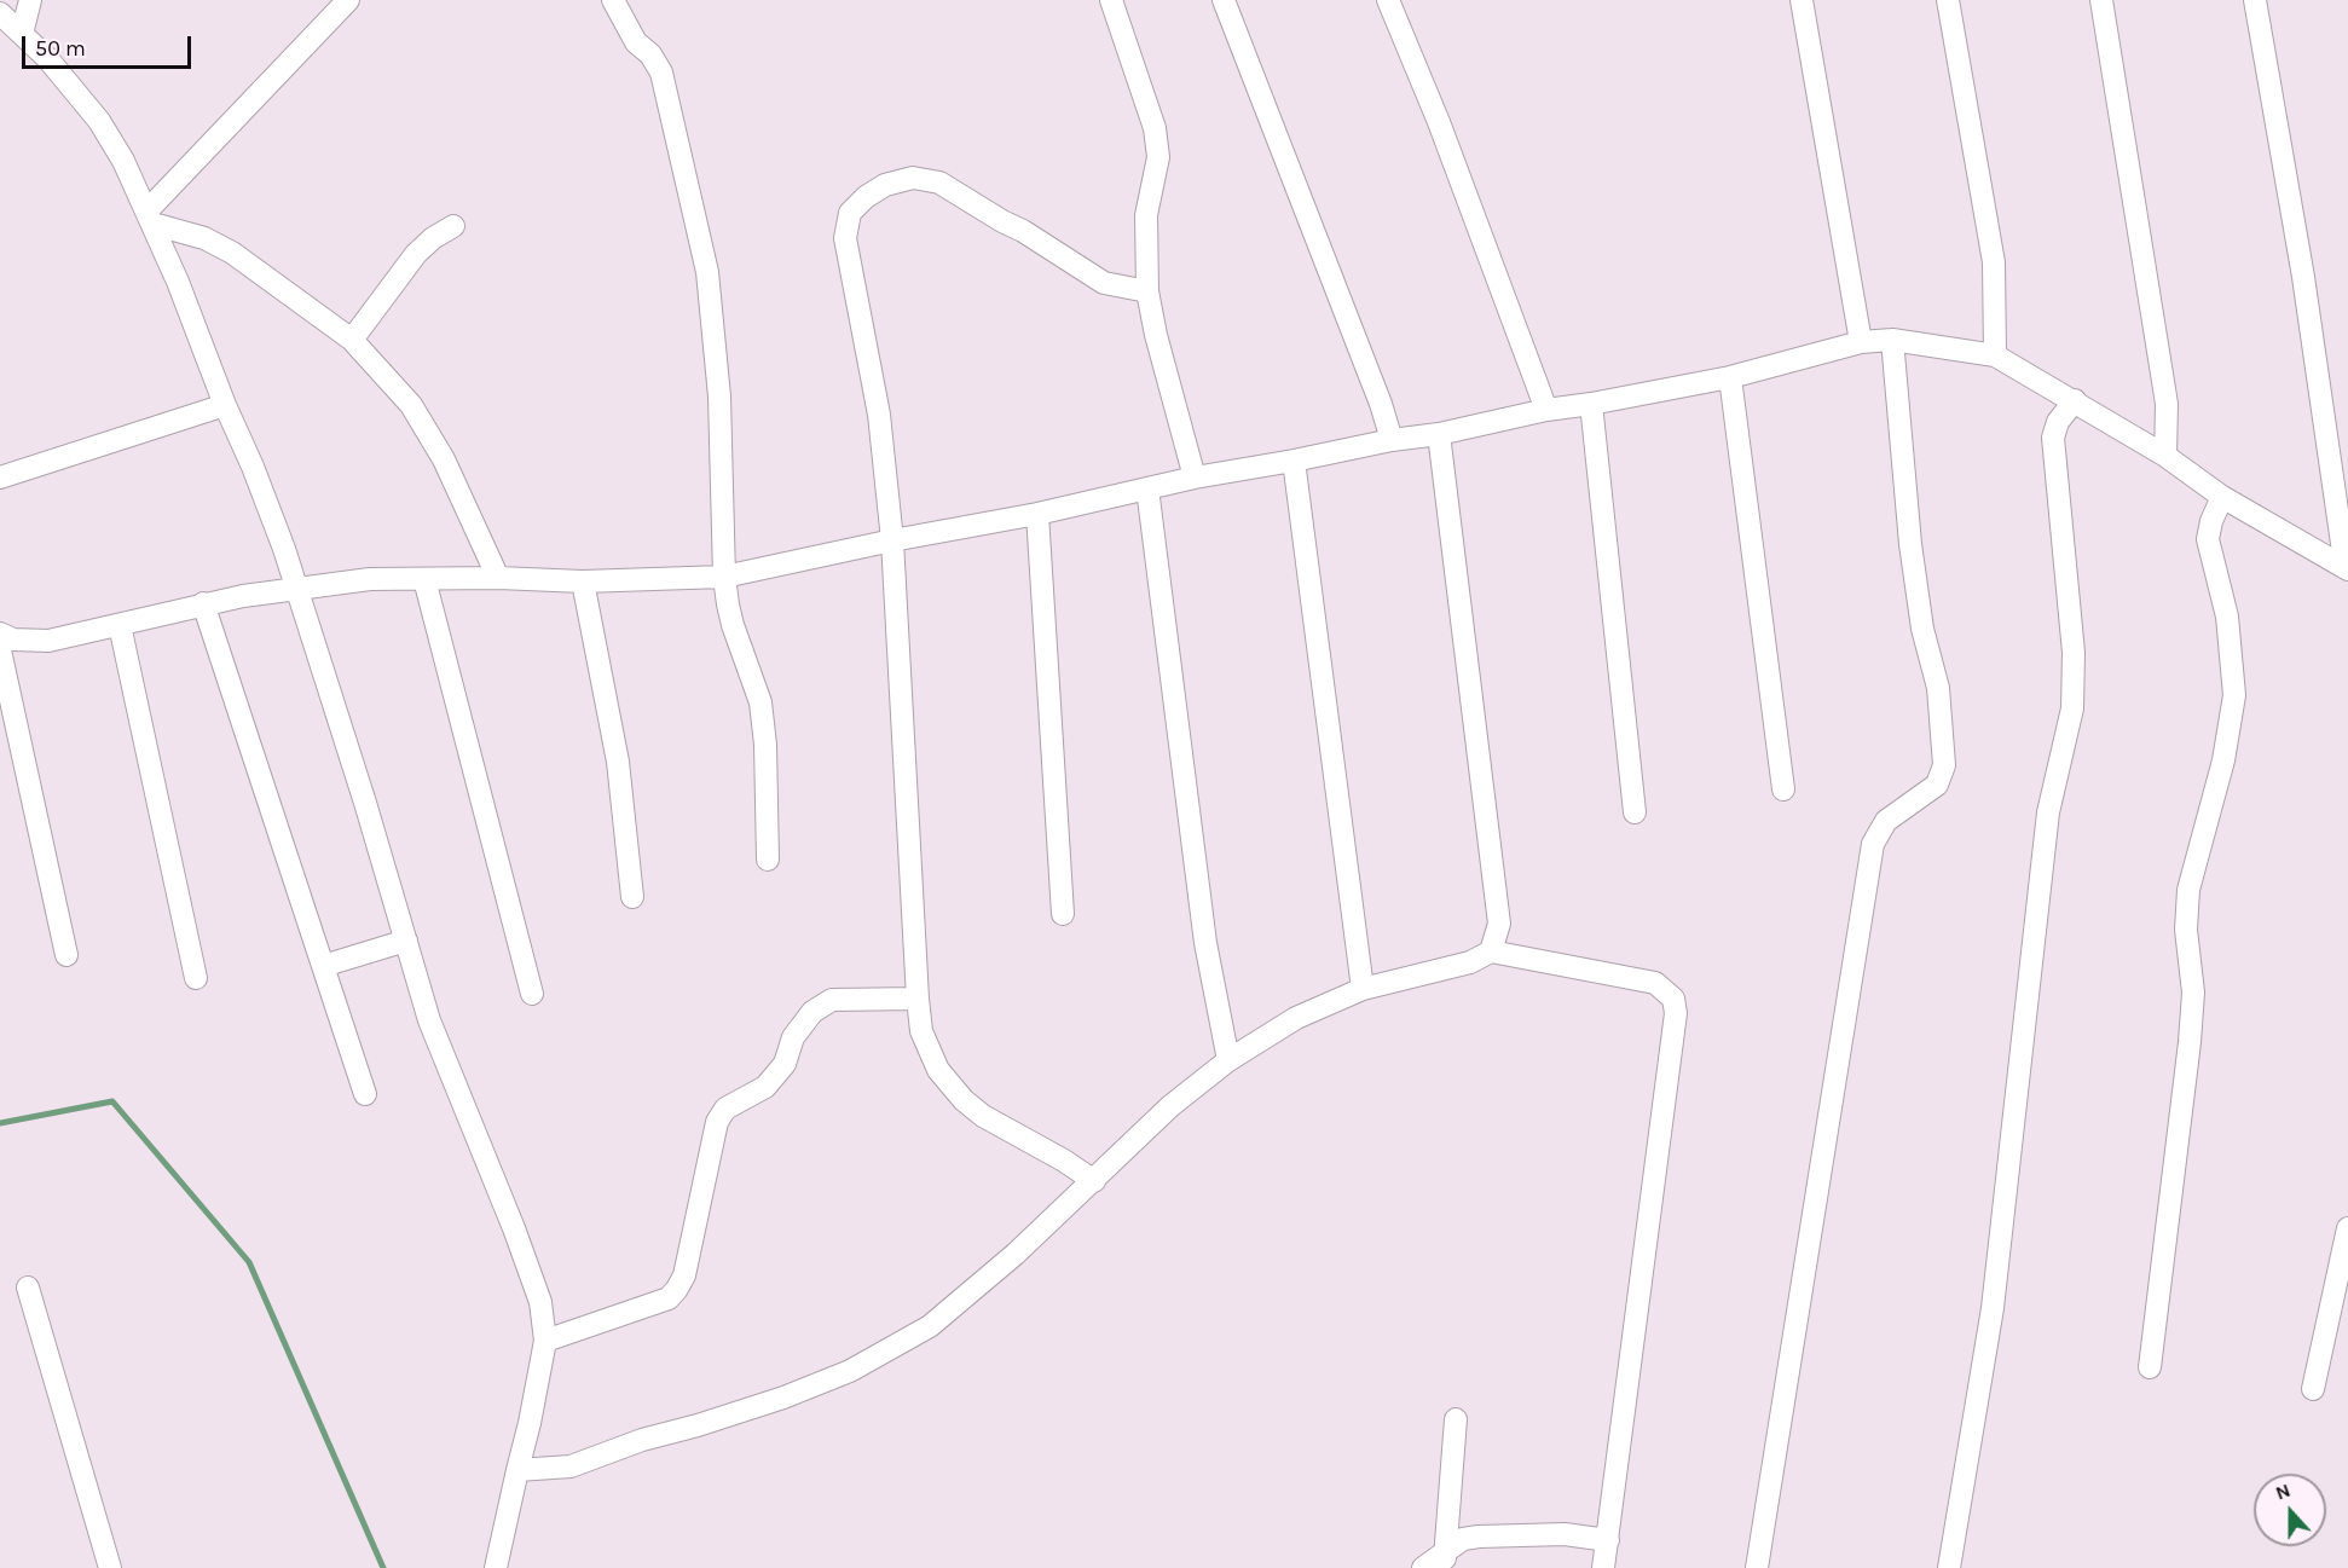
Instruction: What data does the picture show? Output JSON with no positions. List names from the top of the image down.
{
  "scale_bar": "50 m",
  "north": "top"
}
